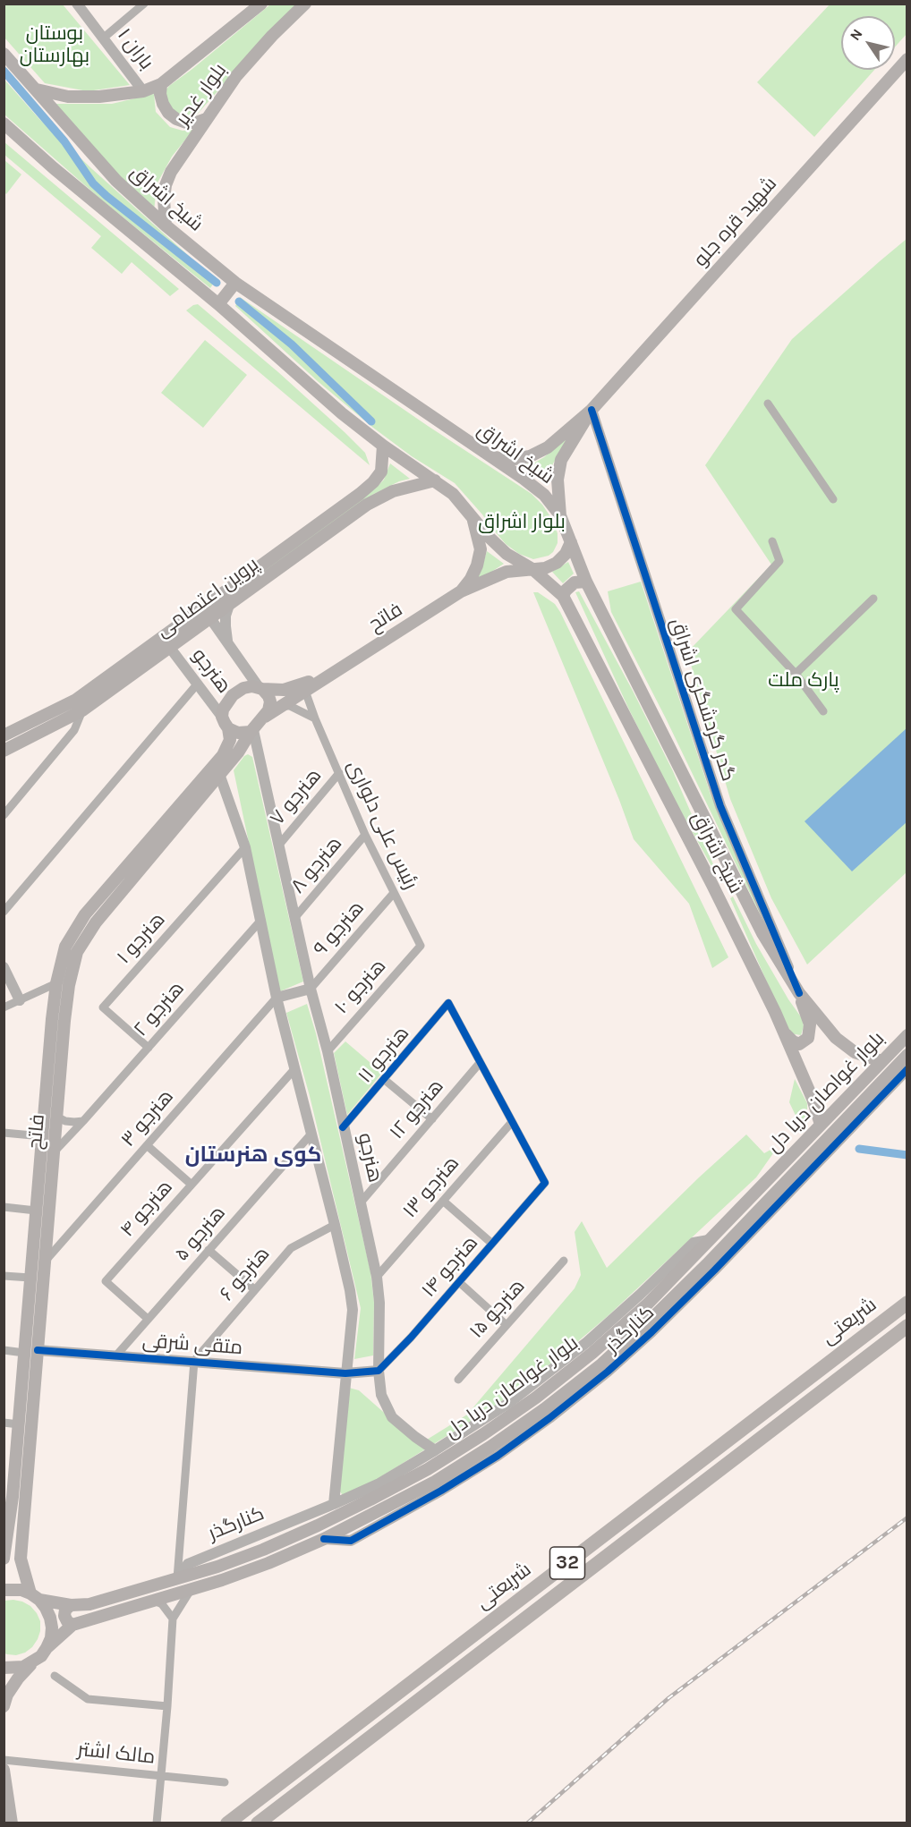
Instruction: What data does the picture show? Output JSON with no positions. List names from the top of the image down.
{
  "streets": {
    "highway": ["شریعتی", "32"],
    "main road": [
      "بلوار غدیر",
      "شیخ اشراق",
      "شهید قره جلو",
      "پروین اعتصامی",
      "فاتح",
      "بلوار غواصان دریا دل"
    ],
    "street": [
      "باران ۱",
      "هنرجو",
      "گدر گردشگری اشراق",
      "هنرجو ۷",
      "رئیس علی دلواری",
      "هنرجو ۸",
      "هنرجو ۹",
      "هنرجو ۱",
      "هنرجو ۱۰",
      "هنرجو ۲",
      "هنرجو ۱۱",
      "هنرجو ۱۲",
      "هنرجو ۳",
      "هنرجو ۱۳",
      "هنرجو ۴",
      "هنرجو ۵",
      "هنرجو ۱۴",
      "هنرجو ۶",
      "هنرجو ۱۵",
      "کنارگذر",
      "متقی شرقی",
      "مالک اشتر"
    ]
  },
  "crossings": [
    ["باران ۱", "بلوار غدیر"],
    ["بلوار غدیر", "شیخ اشراق"],
    ["شیخ اشراق", "پروین اعتصامی"],
    ["شیخ اشراق", "فاتح"],
    ["شیخ اشراق", "گدر گردشگری اشراق"],
    ["شیخ اشراق", "بلوار غواصان دریا دل"],
    ["شهید قره جلو", "گدر گردشگری اشراق"],
    ["پروین اعتصامی", "هنرجو"],
    ["فاتح", "هنرجو"],
    ["فاتح", "هنرجو ۲"],
    ["فاتح", "بلوار غواصان دریا دل"],
    ["فاتح", "هنرجو ۳"],
    ["فاتح", "متقی شرقی"],
    ["هنرجو", "هنرجو ۷"],
    ["هنرجو", "هنرجو ۸"],
    ["هنرجو", "هنرجو ۹"],
    ["هنرجو", "هنرجو ۱۰"],
    ["هنرجو", "هنرجو ۱۱"],
    ["هنرجو", "هنرجو ۱۲"],
    ["هنرجو", "هنرجو ۱۳"],
    ["هنرجو", "هنرجو ۱۴"],
    ["هنرجو", "کنارگذر"],
    ["هنرجو", "متقی شرقی"],
    ["هنرجو ۷", "رئیس علی دلواری"],
    ["رئیس علی دلواری", "هنرجو ۸"],
    ["رئیس علی دلواری", "هنرجو ۹"],
    ["رئیس علی دلواری", "هنرجو ۱۰"],
    ["هنرجو ۱", "هنرجو ۲"],
    ["هنرجو ۱۱", "هنرجو ۱۲"],
    ["بلوار غواصان دریا دل", "کنارگذر"],
    ["هنرجو ۱۳", "هنرجو ۱۴"],
    ["هنرجو ۴", "هنرجو ۵"],
    ["هنرجو ۵", "متقی شرقی"],
    ["هنرجو ۱۴", "متقی شرقی"],
    ["هنرجو ۶", "متقی شرقی"]
  ],
  "districts": ["کوی هنرستان"],
  "parks": ["بوستان بهارستان", "بلوار اشراق", "پارک ملت"],
  "north": "top left"
}
